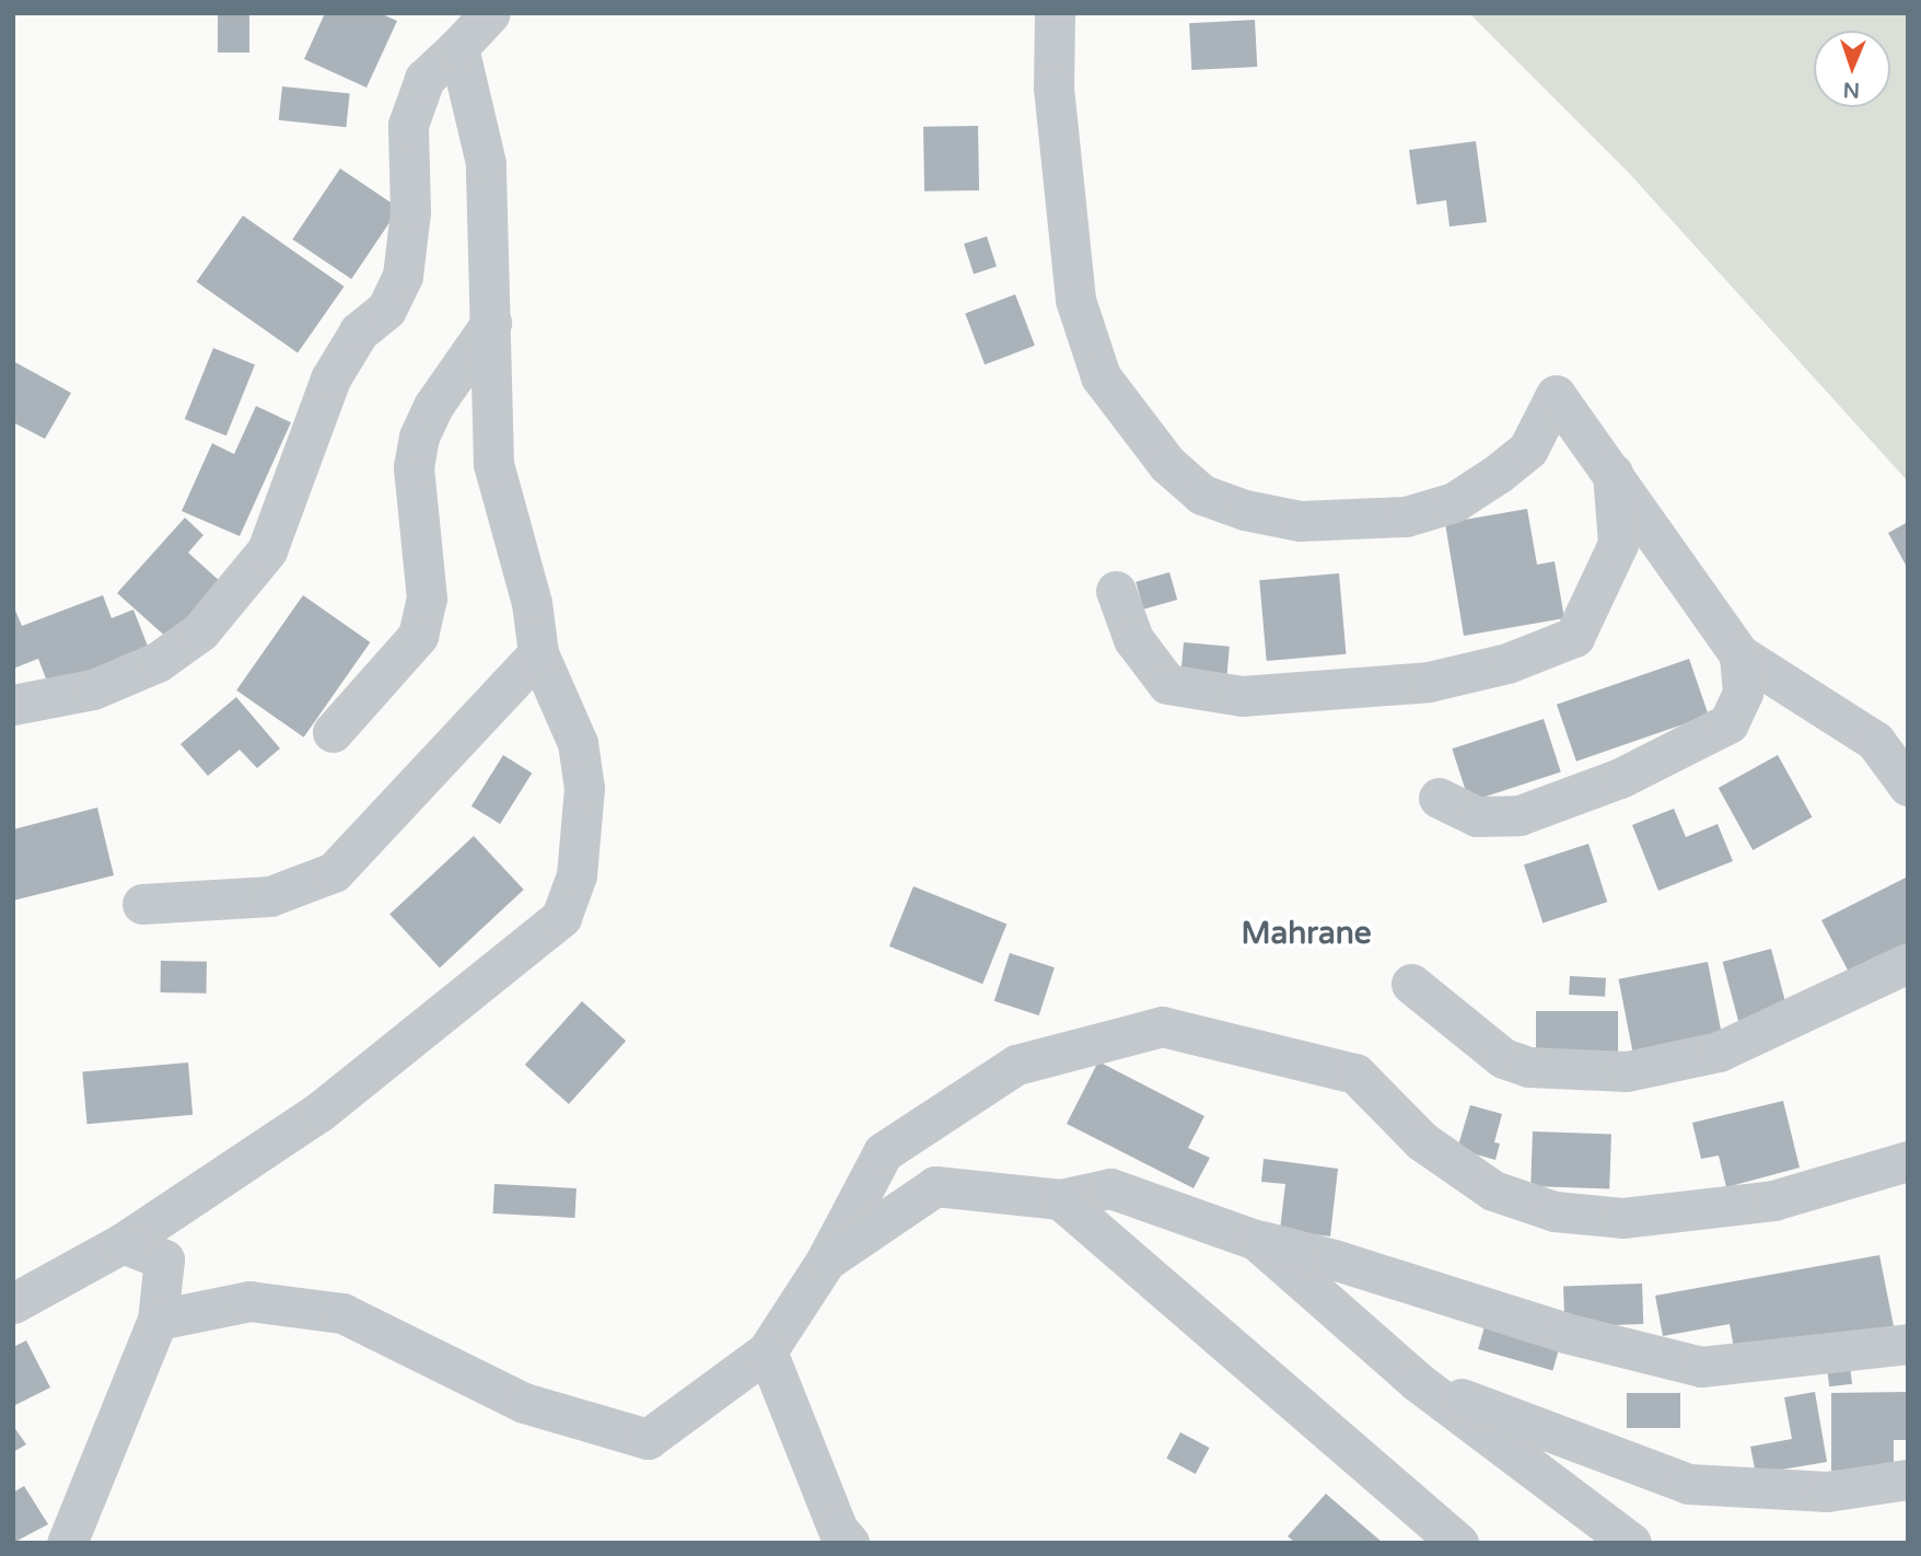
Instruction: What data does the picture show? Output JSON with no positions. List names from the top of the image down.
{
  "districts": ["Mahrane"],
  "north": "bottom"
}
